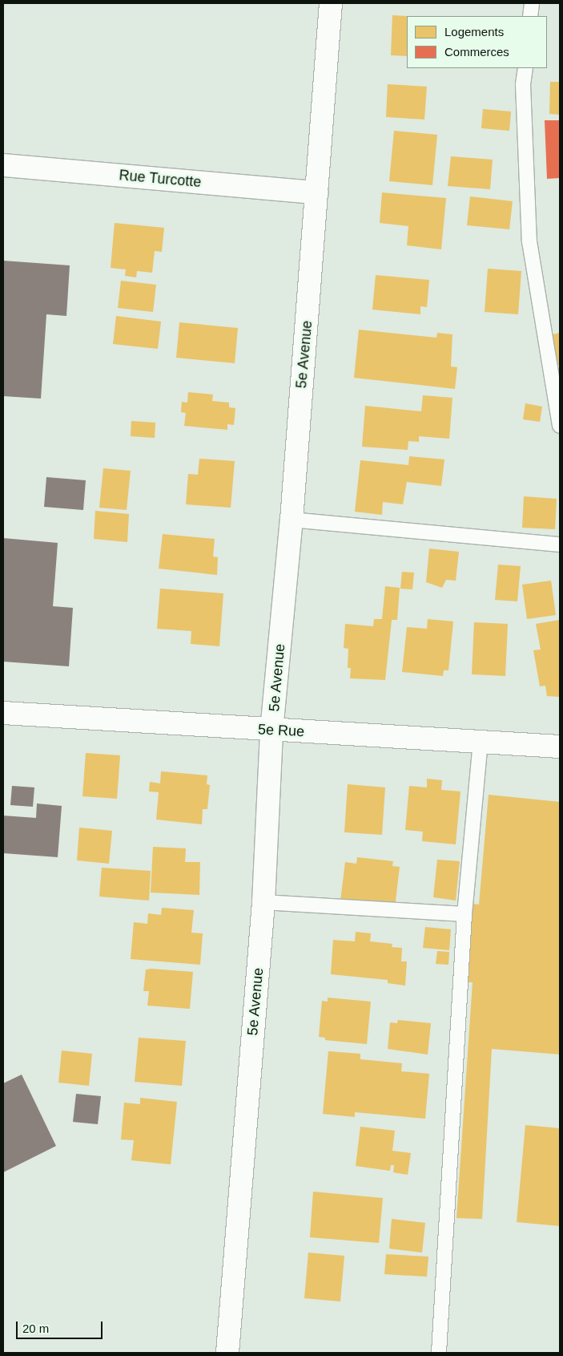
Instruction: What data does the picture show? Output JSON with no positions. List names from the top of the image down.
{
  "streets": {
    "street": ["Rue Turcotte", "5e Avenue", "5e Rue"]
  },
  "crossings": [
    ["Rue Turcotte", "5e Avenue"],
    ["5e Avenue", "5e Rue"]
  ],
  "legend": ["Logements", "Commerces"],
  "scale_bar": "20 m"
}
